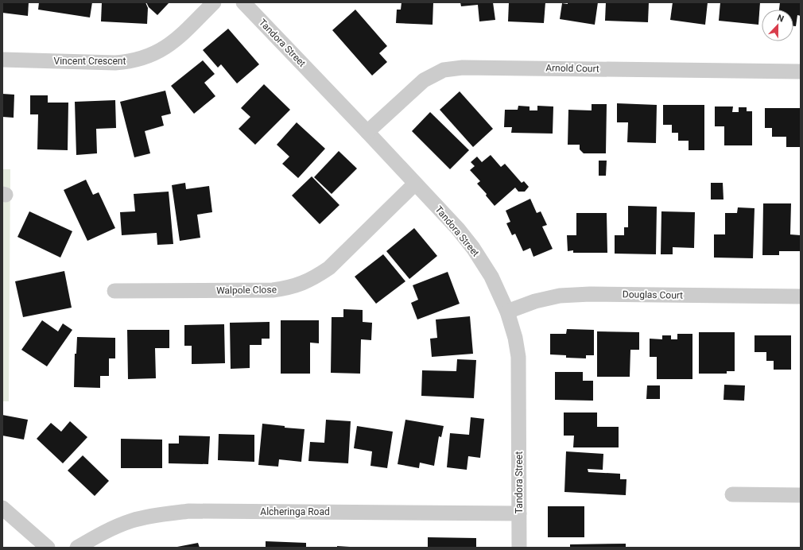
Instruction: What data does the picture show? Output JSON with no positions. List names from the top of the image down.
{
  "streets": {
    "street": [
      "Tandora Street",
      "Vincent Crescent",
      "Arnold Court",
      "Walpole Close",
      "Douglas Court",
      "Alcheringa Road"
    ]
  },
  "crossings": [
    ["Tandora Street", "Arnold Court"],
    ["Tandora Street", "Walpole Close"],
    ["Tandora Street", "Douglas Court"],
    ["Tandora Street", "Alcheringa Road"]
  ],
  "north": "top"
}
